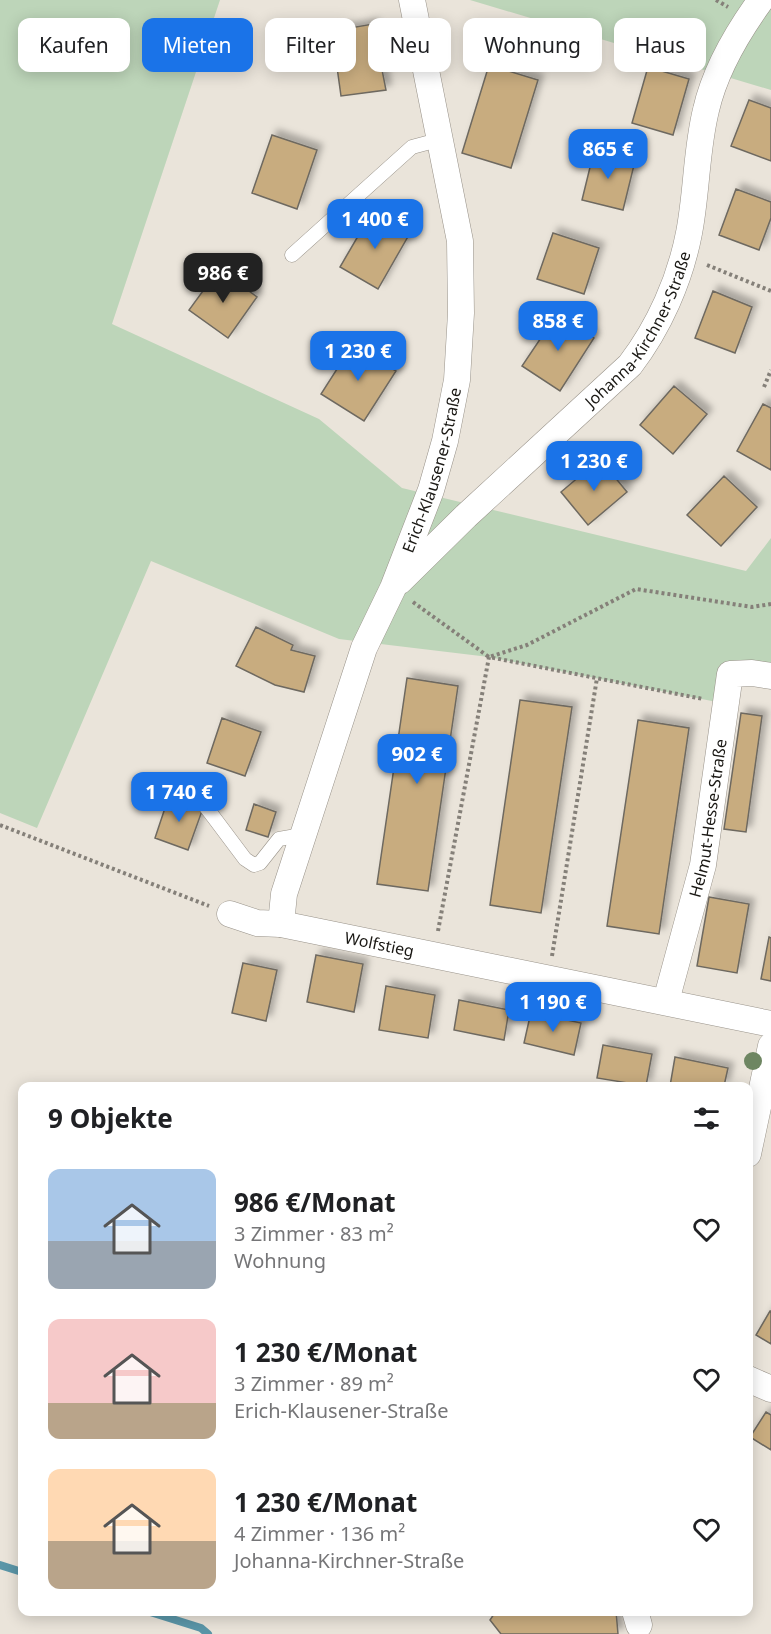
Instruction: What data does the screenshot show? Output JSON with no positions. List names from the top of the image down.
{
  "streets": {
    "street": [
      "Johanna-Kirchner-Straße",
      "Erich-Klausener-Straße",
      "Helmut-Hesse-Straße",
      "Wolfstieg"
    ]
  },
  "crossings": [
    ["Johanna-Kirchner-Straße", "Erich-Klausener-Straße"],
    ["Erich-Klausener-Straße", "Wolfstieg"],
    ["Helmut-Hesse-Straße", "Wolfstieg"]
  ],
  "page": {
    "chip": [
      "Kaufen",
      "Mieten",
      "Filter",
      "Neu",
      "Wohnung",
      "Haus"
    ],
    "price": [
      "865 €",
      "1 400 €",
      "986 €",
      "858 €",
      "1 230 €",
      "1 230 €",
      "902 €",
      "1 740 €",
      "1 190 €"
    ],
    "heading": "9 Objekte",
    "list": [
      {
        "name": "986 €/Monat",
        "note": "3 Zimmer · 83 m² · Wohnung"
      },
      {
        "name": "1 230 €/Monat",
        "note": "3 Zimmer · 89 m² · Erich-Klausener-Straße"
      },
      {
        "name": "1 230 €/Monat",
        "note": "4 Zimmer · 136 m² · Johanna-Kirchner-Straße"
      }
    ]
  }
}
